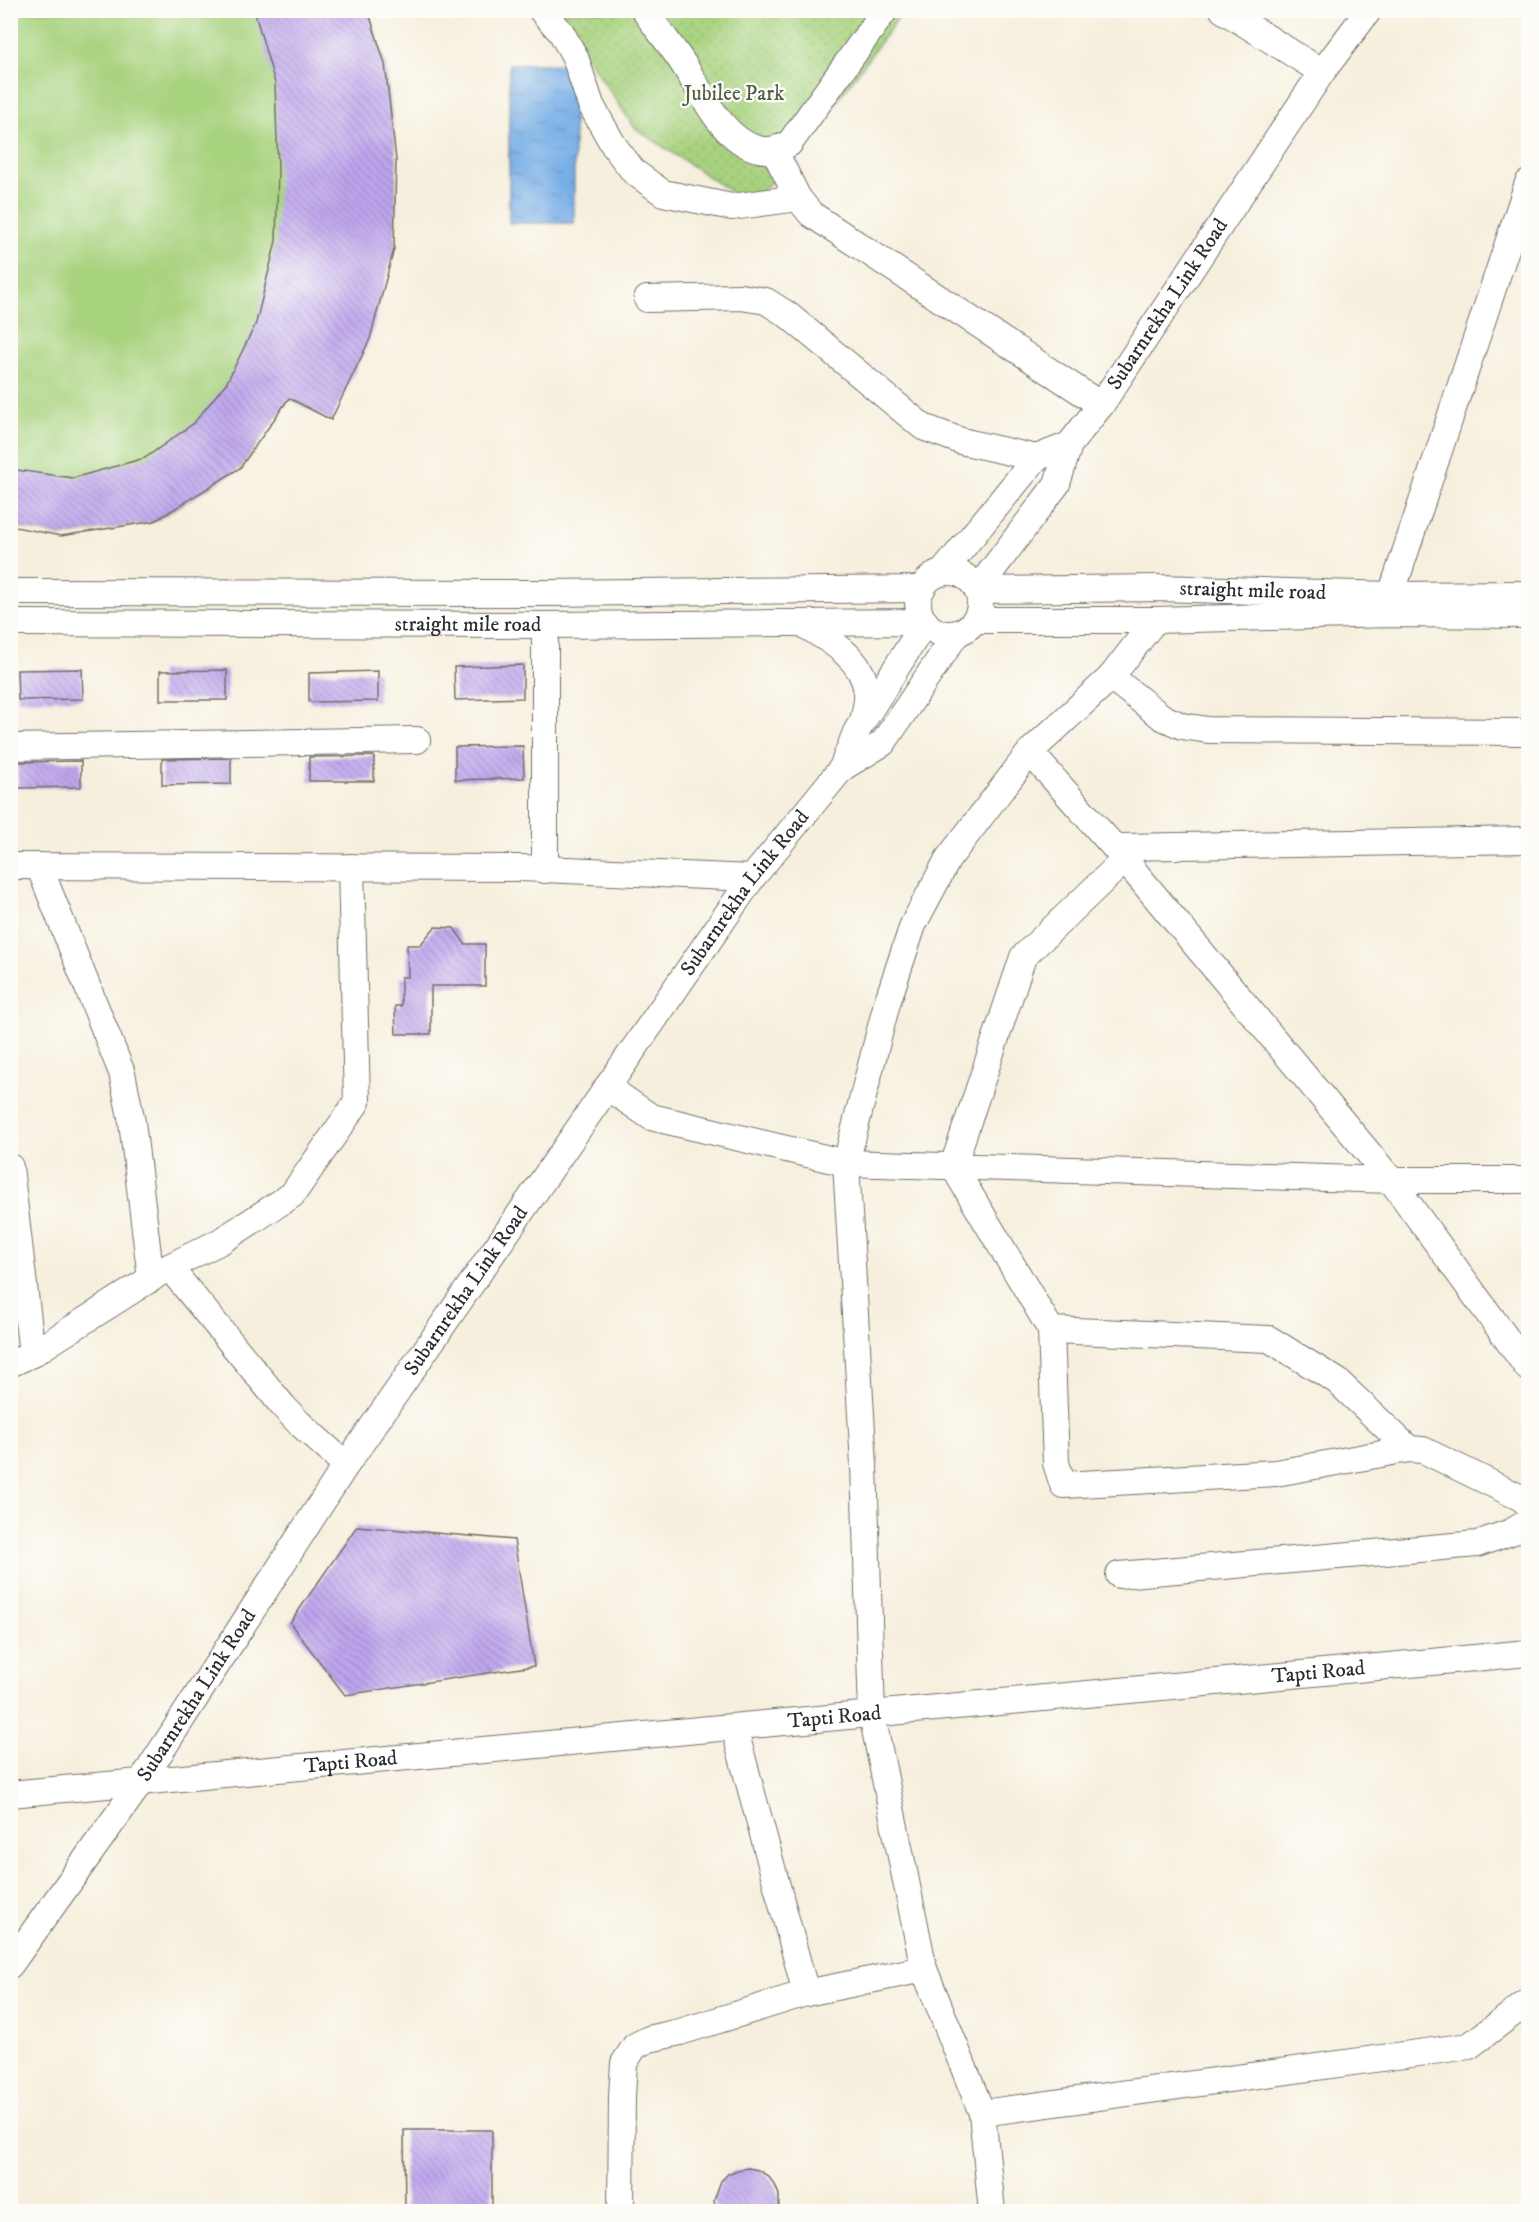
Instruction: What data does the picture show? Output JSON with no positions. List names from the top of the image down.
{
  "streets": {
    "street": ["Subarnrekha Link Road", "straight mile road", "Tapti Road"]
  },
  "crossings": [
    ["Subarnrekha Link Road", "straight mile road"],
    ["Subarnrekha Link Road", "Tapti Road"]
  ],
  "parks": ["Jubilee Park"]
}
